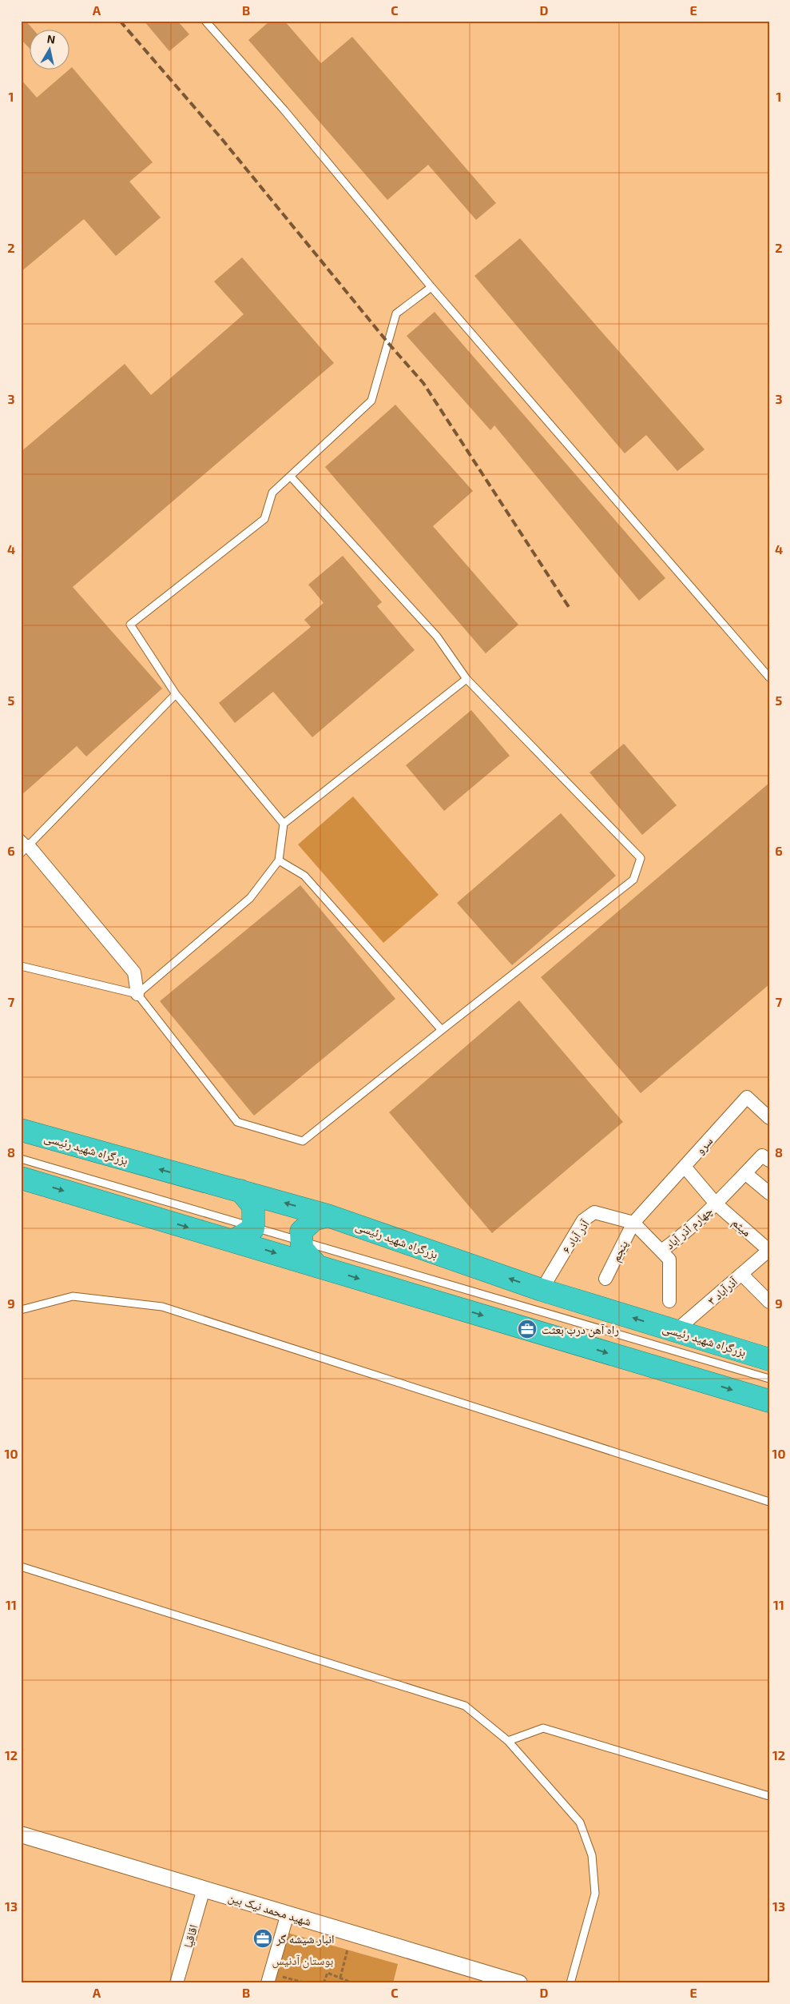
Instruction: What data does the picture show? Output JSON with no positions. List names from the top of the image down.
{
  "streets": {
    "highway": ["بزرگراه شهید رئیسی"],
    "street": [
      "سرو",
      "میثم",
      "چهارم آذر آباد",
      "آذر آباد ۶",
      "پنجم",
      "۳ آذرآباد",
      "شهید محمد نیک بین",
      "اقاقیا"
    ]
  },
  "crossings": [
    ["سرو", "میثم"],
    ["سرو", "چهارم آذر آباد"],
    ["سرو", "آذر آباد ۶"],
    ["سرو", "پنجم"],
    ["بزرگراه شهید رئیسی", "آذر آباد ۶"],
    ["بزرگراه شهید رئیسی", "۳ آذرآباد"],
    ["میثم", "چهارم آذر آباد"],
    ["میثم", "۳ آذرآباد"],
    ["چهارم آذر آباد", "آذر آباد ۶"],
    ["چهارم آذر آباد", "پنجم"],
    ["آذر آباد ۶", "پنجم"],
    ["شهید محمد نیک بین", "اقاقیا"]
  ],
  "parks": ["بوستان آدنیس"],
  "places": {
    "office": ["راه آهن درب بعثت", "انبار شیشه گر"]
  },
  "north": "top",
  "grid": {
    "columns": [
      "A",
      "B",
      "C",
      "D",
      "E"
    ],
    "rows": [
      "1",
      "2",
      "3",
      "4",
      "5",
      "6",
      "7",
      "8",
      "9",
      "10",
      "11",
      "12",
      "13"
    ]
  }
}
